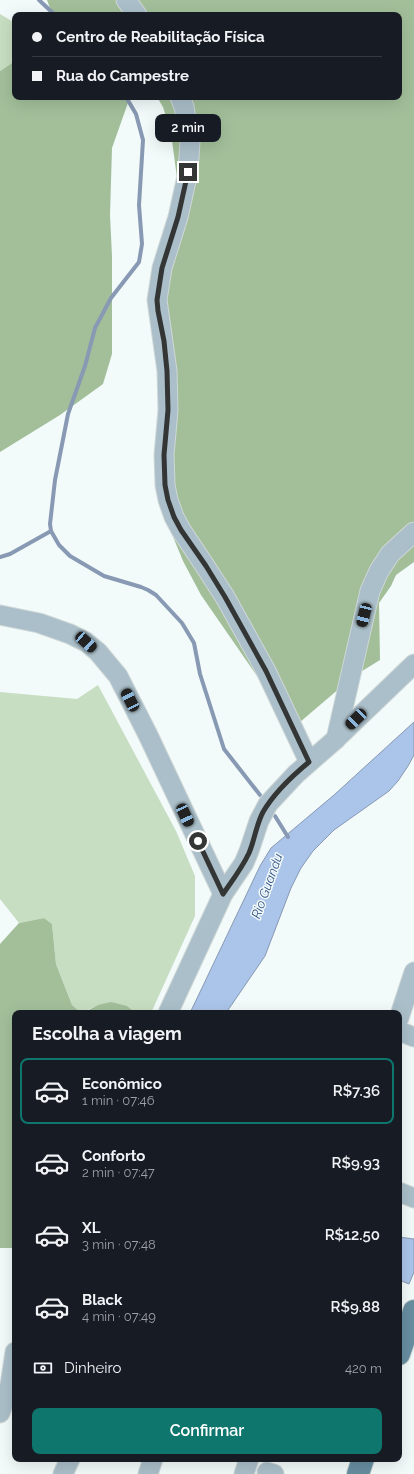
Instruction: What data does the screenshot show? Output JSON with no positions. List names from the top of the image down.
{
  "water": ["Rio Guandu"],
  "page": {
    "banner": ["Centro de Reabilitação Física", "Rua do Campestre"],
    "bubble": "2 min",
    "heading": "Escolha a viagem",
    "list": [
      {
        "name": "Econômico",
        "note": "1 min · 07:46",
        "value": "R$7.36"
      },
      {
        "name": "Conforto",
        "note": "2 min · 07:47",
        "value": "R$9.93"
      },
      {
        "name": "XL",
        "note": "3 min · 07:48",
        "value": "R$12.50"
      },
      {
        "name": "Black",
        "note": "4 min · 07:49",
        "value": "R$9.88"
      }
    ],
    "pay": ["Dinheiro", "420 m"],
    "buttons": "Confirmar"
  }
}
